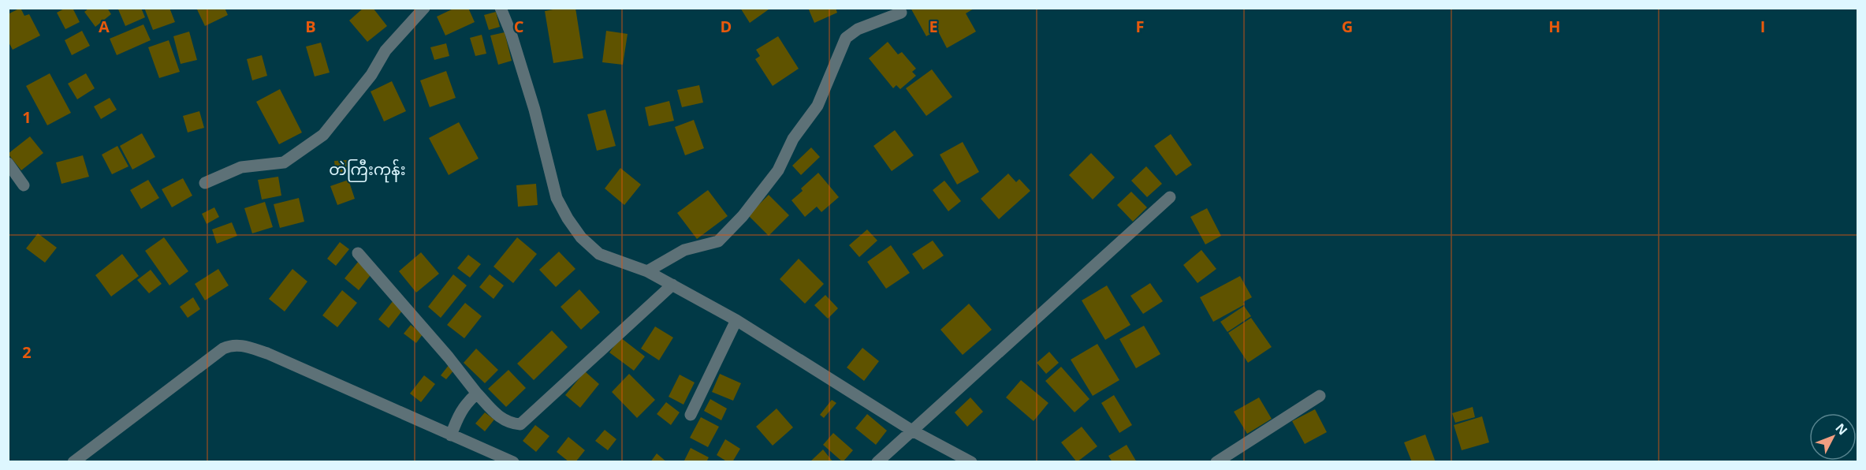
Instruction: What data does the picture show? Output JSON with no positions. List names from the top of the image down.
{
  "districts": ["တဲကြီးကုန်း"],
  "north": "top right",
  "grid": {
    "columns": [
      "A",
      "B",
      "C",
      "D",
      "E",
      "F",
      "G",
      "H",
      "I"
    ],
    "rows": ["1", "2"]
  }
}
